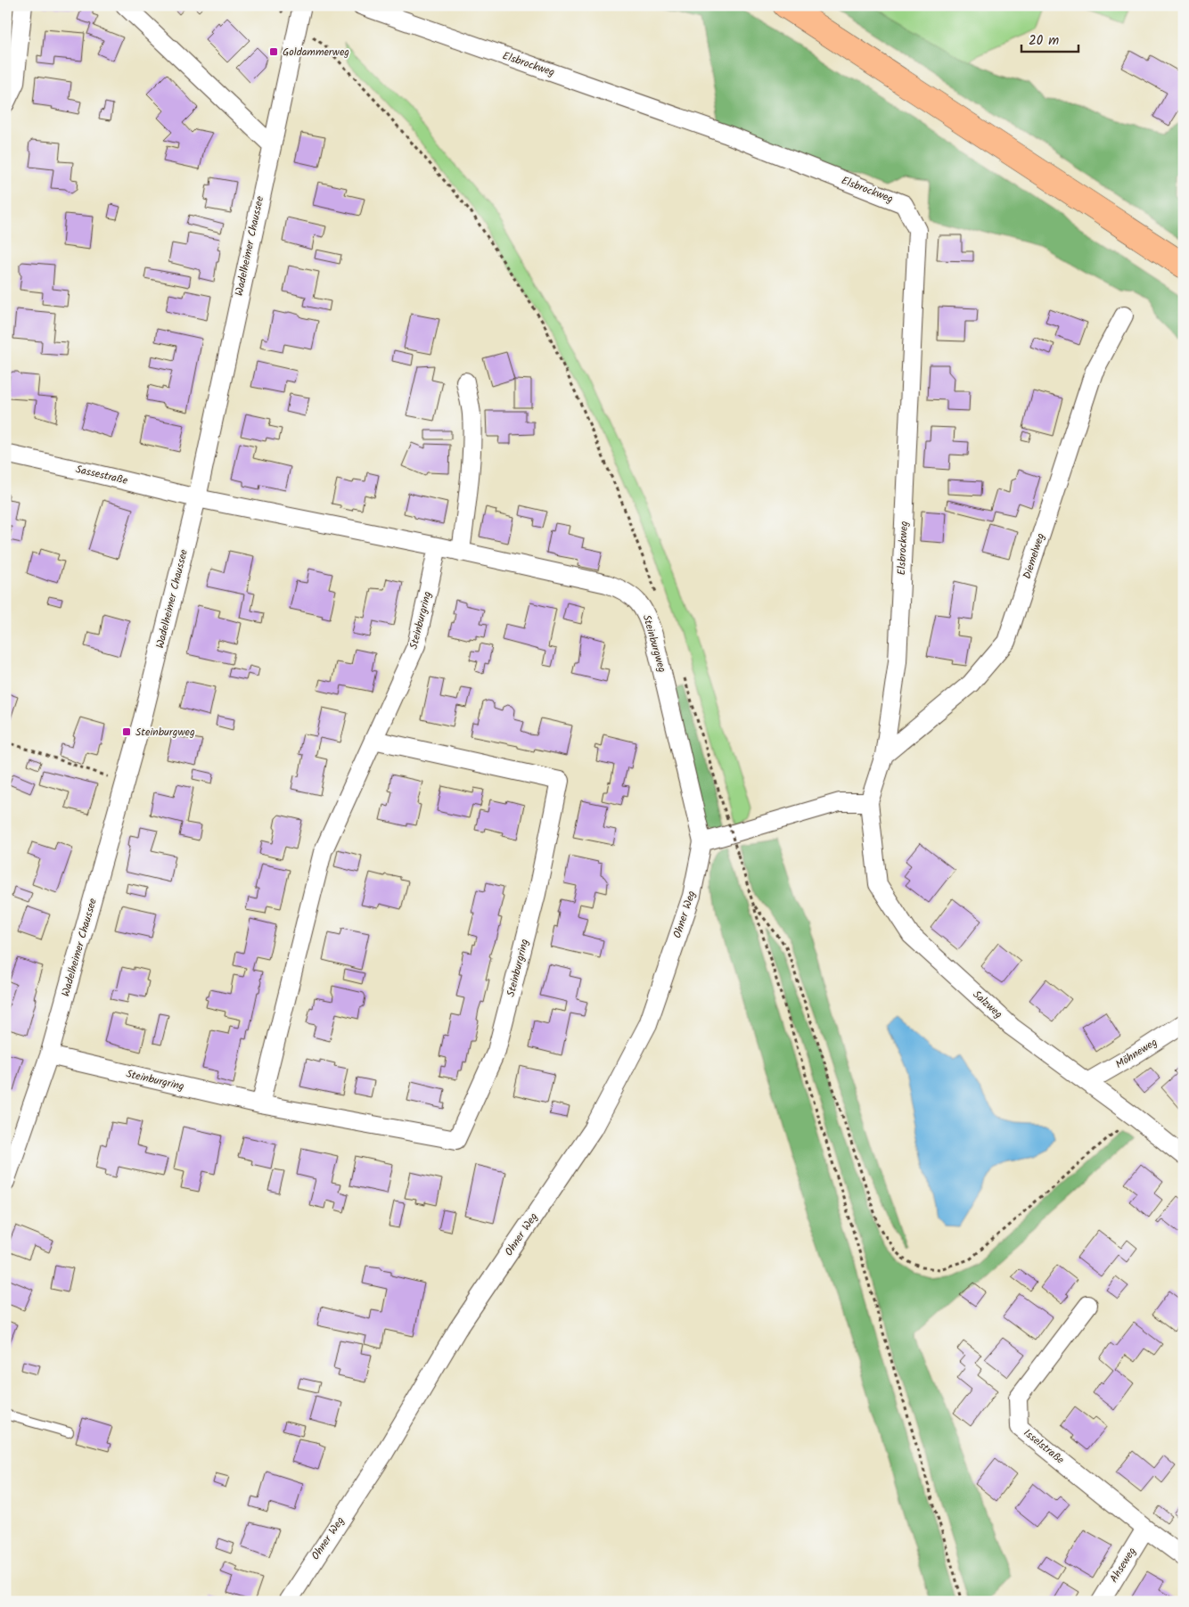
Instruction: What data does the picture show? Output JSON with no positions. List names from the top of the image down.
{
  "streets": {
    "street": [
      "Elsbrockweg",
      "Wadelheimer Chaussee",
      "Sassestraße",
      "Diemelweg",
      "Steinburgring",
      "Steinburgweg",
      "Ohner Weg",
      "Salzweg",
      "Möhneweg",
      "Isselstraße",
      "Ahseweg"
    ]
  },
  "crossings": [
    ["Elsbrockweg", "Diemelweg"],
    ["Elsbrockweg", "Salzweg"],
    ["Wadelheimer Chaussee", "Sassestraße"],
    ["Wadelheimer Chaussee", "Steinburgring"],
    ["Wadelheimer Chaussee", "Steinburgweg"],
    ["Sassestraße", "Steinburgweg"],
    ["Steinburgring", "Steinburgweg"],
    ["Steinburgweg", "Ohner Weg"],
    ["Salzweg", "Möhneweg"],
    ["Isselstraße", "Ahseweg"]
  ],
  "places": {
    "transit": ["Goldammerweg", "Steinburgweg"]
  },
  "scale_bar": "20 m"
}
